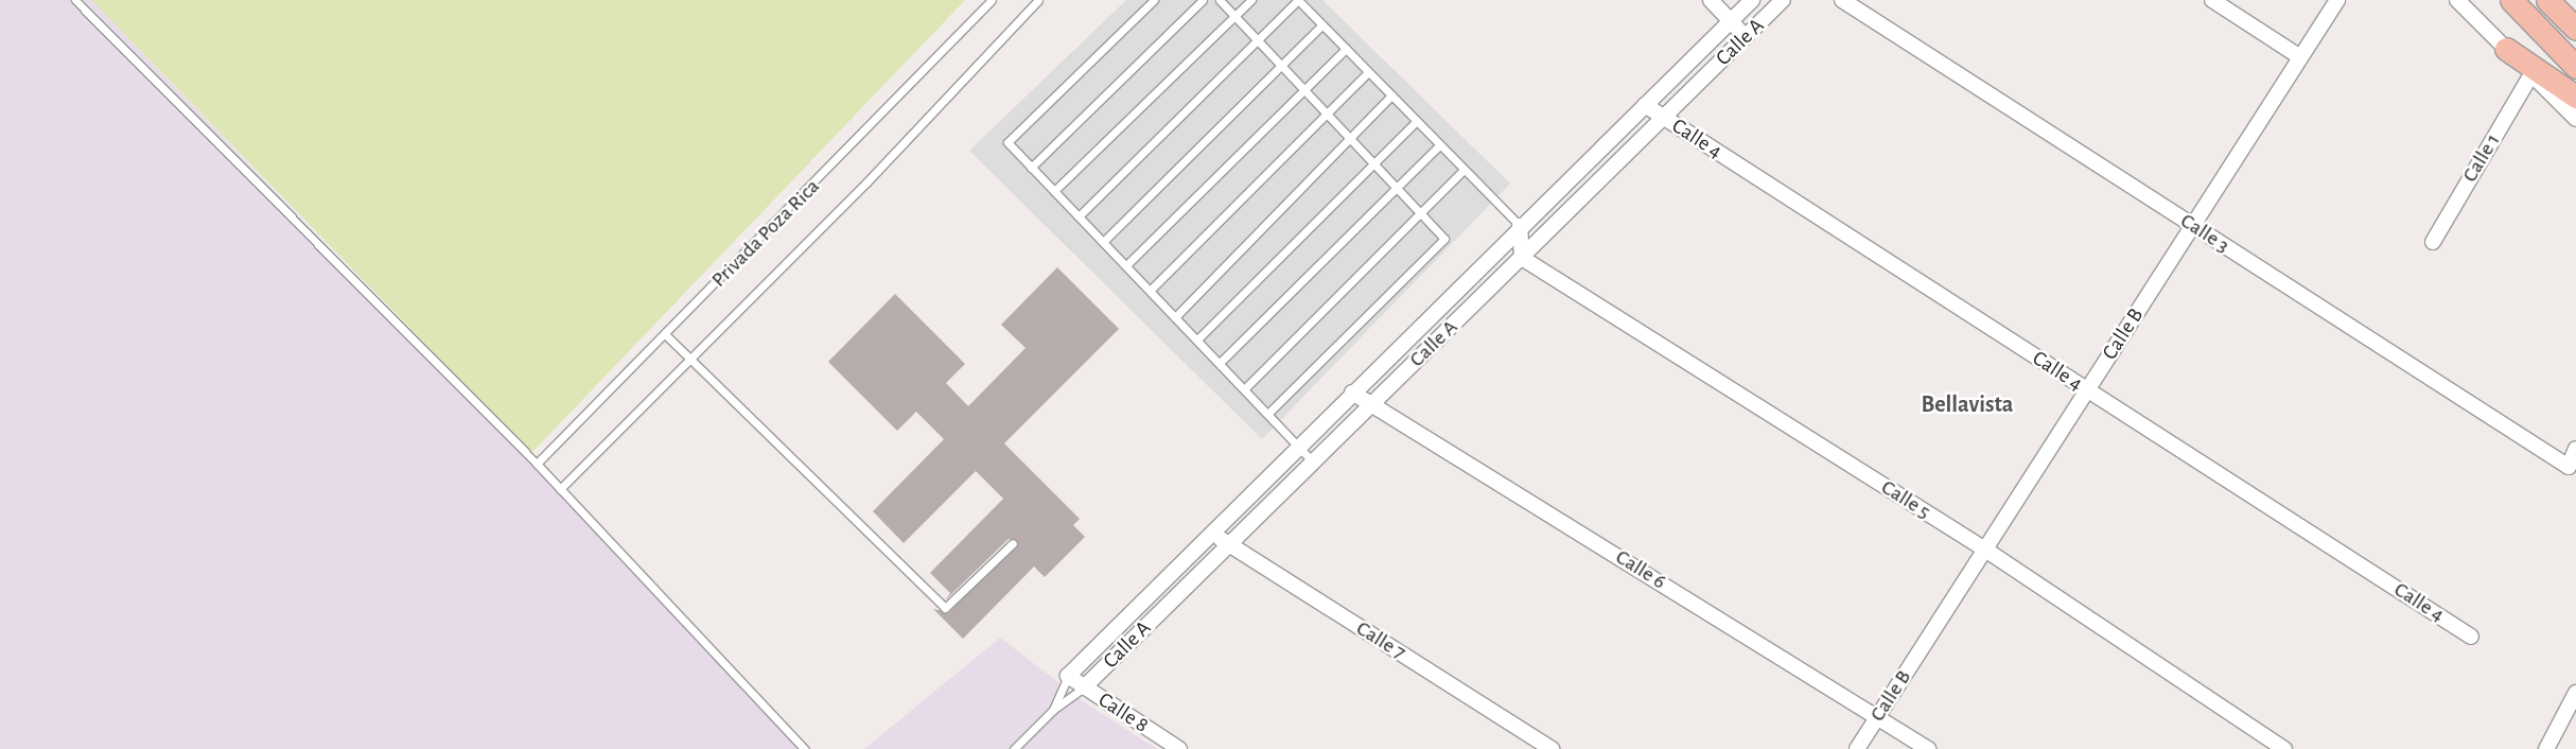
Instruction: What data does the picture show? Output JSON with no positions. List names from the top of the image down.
{
  "streets": {
    "street": [
      "Calle A",
      "Calle 4",
      "Calle 1",
      "Calle 3",
      "Calle B",
      "Calle 5",
      "Calle 6",
      "Calle 7",
      "Calle 8"
    ],
    "lane": ["Privada Poza Rica"]
  },
  "crossings": [
    ["Calle A", "Calle 4"],
    ["Calle A", "Calle 5"],
    ["Calle A", "Calle 6"],
    ["Calle A", "Calle 7"],
    ["Calle A", "Calle 8"],
    ["Calle 4", "Calle B"],
    ["Calle 3", "Calle B"],
    ["Calle B", "Calle 5"],
    ["Calle B", "Calle 6"]
  ],
  "districts": ["Bellavista"]
}
